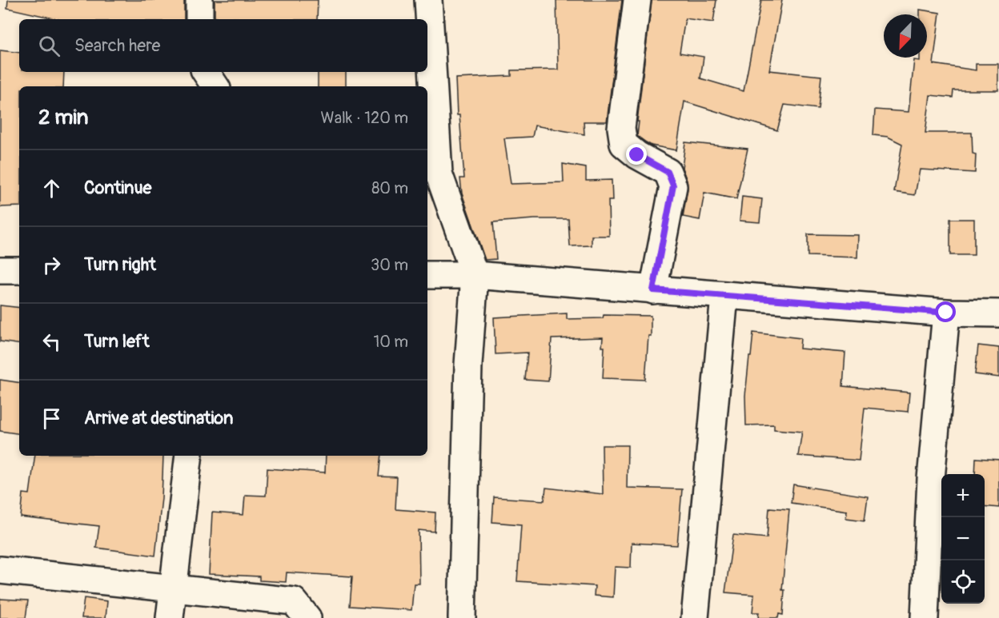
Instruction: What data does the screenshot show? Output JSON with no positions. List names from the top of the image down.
{
  "north": "bottom left",
  "page": {
    "search": "Search here",
    "heading": ["2 min", "Walk · 120 m"],
    "list": [
      ["Continue", "80 m"],
      ["Turn right", "30 m"],
      ["Turn left", "10 m"],
      "Arrive at destination"
    ],
    "map_buttons": ["+", "−"]
  }
}
